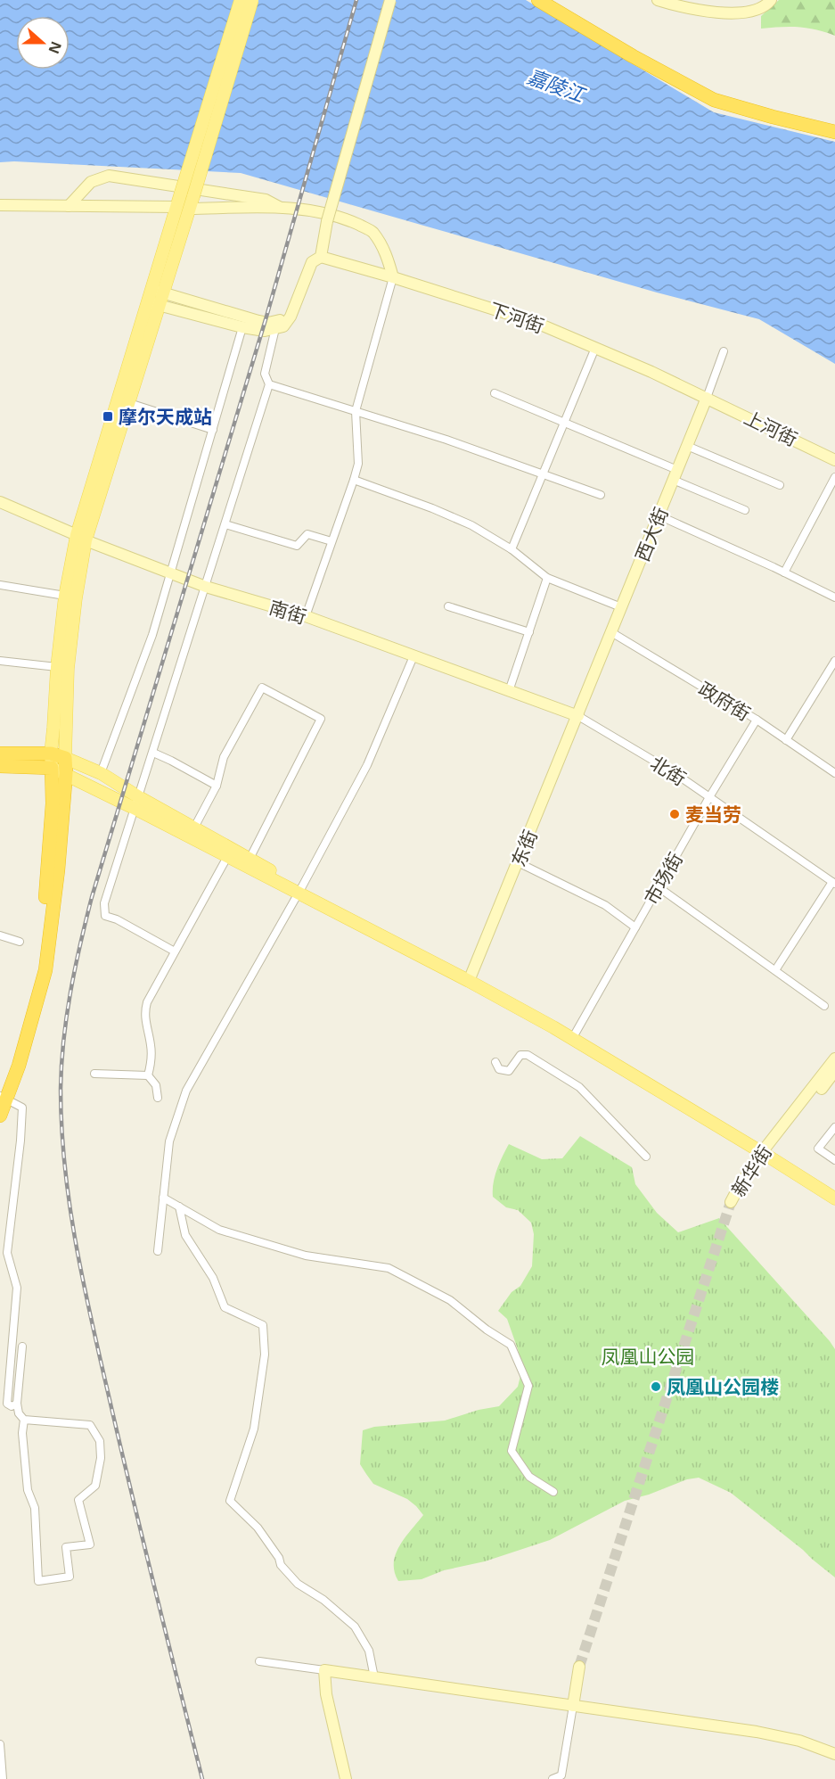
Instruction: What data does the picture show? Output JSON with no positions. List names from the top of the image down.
{
  "streets": {
    "street": [
      "下河街",
      "上河街",
      "西大街",
      "南街",
      "政府街",
      "北街",
      "东街",
      "市场街",
      "新华街"
    ]
  },
  "crossings": [
    ["下河街", "上河街"],
    ["下河街", "西大街"],
    ["上河街", "西大街"],
    ["西大街", "南街"],
    ["西大街", "政府街"],
    ["西大街", "北街"],
    ["西大街", "东街"],
    ["南街", "北街"],
    ["南街", "东街"],
    ["政府街", "市场街"],
    ["北街", "东街"],
    ["北街", "市场街"]
  ],
  "water": ["嘉陵江"],
  "parks": ["凤凰山公园"],
  "places": {
    "transit": ["摩尔天成站"],
    "other": ["麦当劳", "凤凰山公园楼"]
  },
  "north": "right"
}
